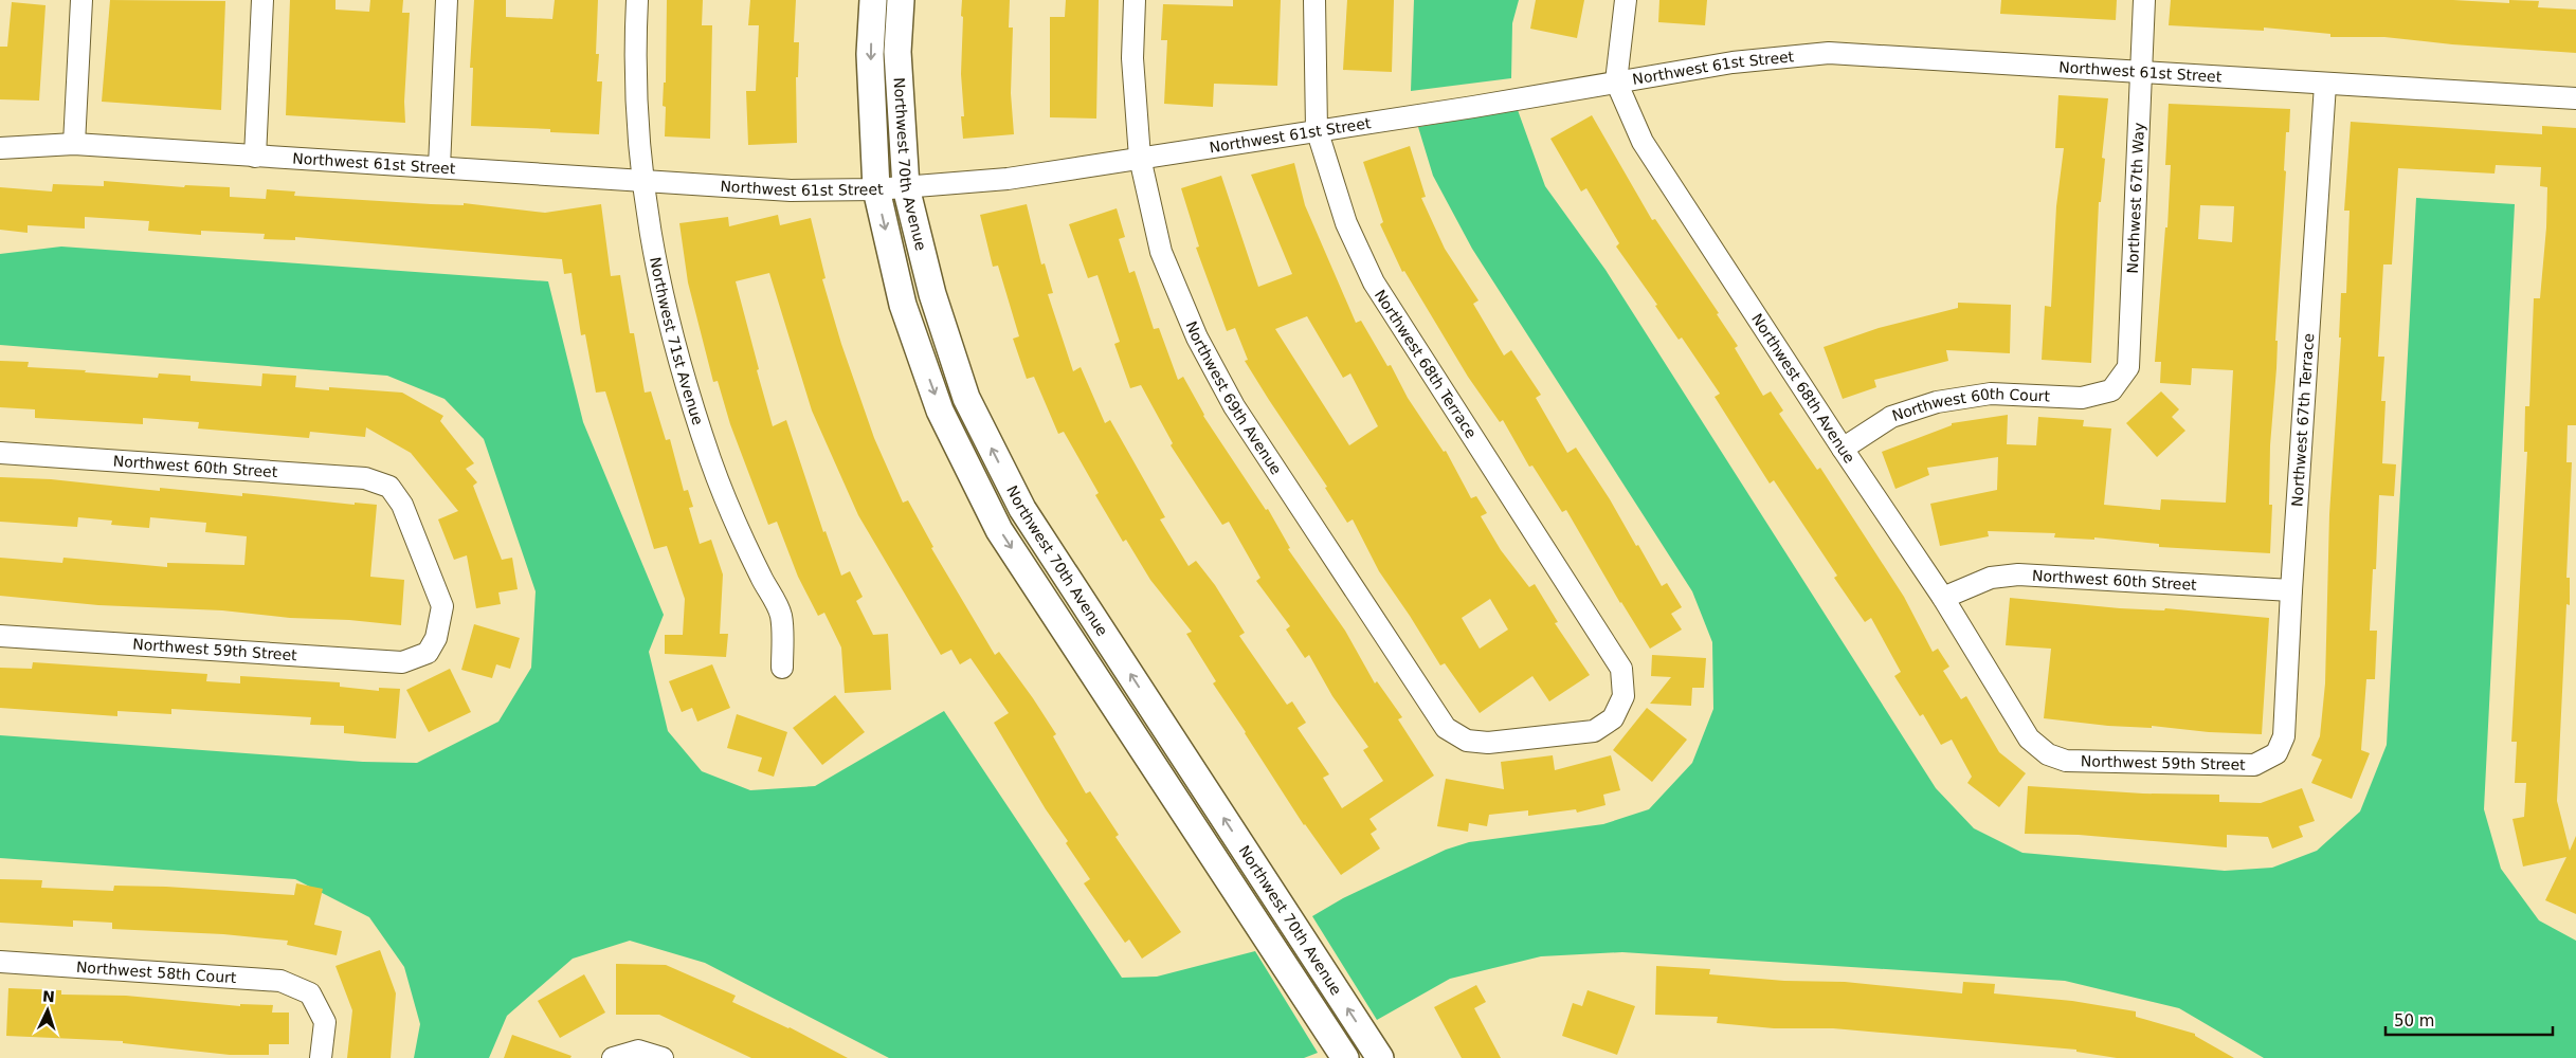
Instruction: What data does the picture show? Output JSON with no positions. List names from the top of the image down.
{
  "streets": {
    "street": [
      "Northwest 61st Street",
      "Northwest 70th Avenue",
      "Northwest 67th Way",
      "Northwest 71st Avenue",
      "Northwest 68th Terrace",
      "Northwest 68th Avenue",
      "Northwest 69th Avenue",
      "Northwest 60th Court",
      "Northwest 67th Terrace",
      "Northwest 60th Street",
      "Northwest 59th Street",
      "Northwest 58th Court"
    ]
  },
  "crossings": [
    ["Northwest 61st Street", "Northwest 70th Avenue"],
    ["Northwest 61st Street", "Northwest 67th Way"],
    ["Northwest 61st Street", "Northwest 71st Avenue"],
    ["Northwest 61st Street", "Northwest 68th Terrace"],
    ["Northwest 61st Street", "Northwest 68th Avenue"],
    ["Northwest 61st Street", "Northwest 69th Avenue"],
    ["Northwest 61st Street", "Northwest 67th Terrace"],
    ["Northwest 67th Way", "Northwest 60th Court"],
    ["Northwest 68th Terrace", "Northwest 69th Avenue"],
    ["Northwest 68th Avenue", "Northwest 60th Court"],
    ["Northwest 68th Avenue", "Northwest 60th Street"],
    ["Northwest 68th Avenue", "Northwest 59th Street"],
    ["Northwest 67th Terrace", "Northwest 60th Street"],
    ["Northwest 67th Terrace", "Northwest 59th Street"],
    ["Northwest 60th Street", "Northwest 59th Street"]
  ],
  "scale_bar": "50 m",
  "north": "top"
}
